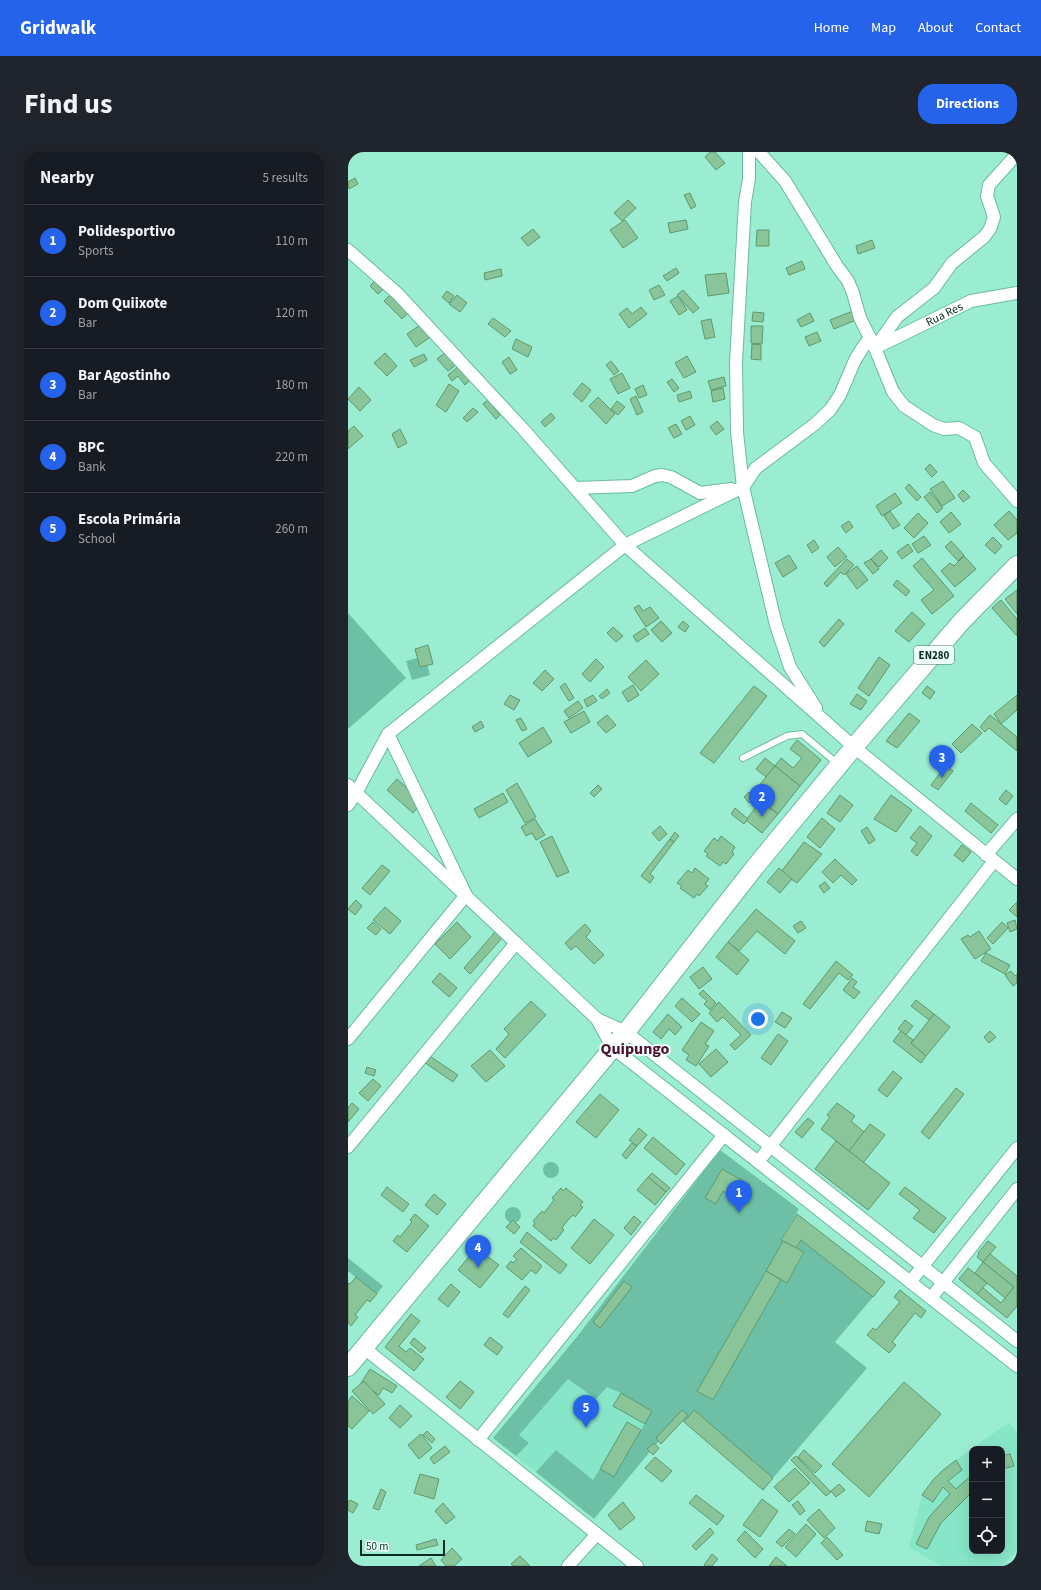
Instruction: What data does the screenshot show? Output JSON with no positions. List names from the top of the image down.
{
  "streets": {
    "main road": ["EN280"],
    "street": ["Rua Res"]
  },
  "districts": ["Quipungo"],
  "scale_bar": "50 m",
  "page": {
    "header": "Gridwalk",
    "nav": [
      "Home",
      "Map",
      "About",
      "Contact"
    ],
    "title": "Find us",
    "buttons": "Directions",
    "heading": ["Nearby", "5 results"],
    "list": [
      {
        "mark": "1",
        "name": "Polidesportivo",
        "note": "Sports",
        "value": "110 m"
      },
      {
        "mark": "2",
        "name": "Dom Quiixote",
        "note": "Bar",
        "value": "120 m"
      },
      {
        "mark": "3",
        "name": "Bar Agostinho",
        "note": "Bar",
        "value": "180 m"
      },
      {
        "mark": "4",
        "name": "BPC",
        "note": "Bank",
        "value": "220 m"
      },
      {
        "mark": "5",
        "name": "Escola Primária",
        "note": "School",
        "value": "260 m"
      }
    ],
    "pins": [
      "3",
      "2",
      "1",
      "4",
      "5"
    ],
    "map_buttons": ["+", "−"],
    "scale": "50 m"
  }
}
